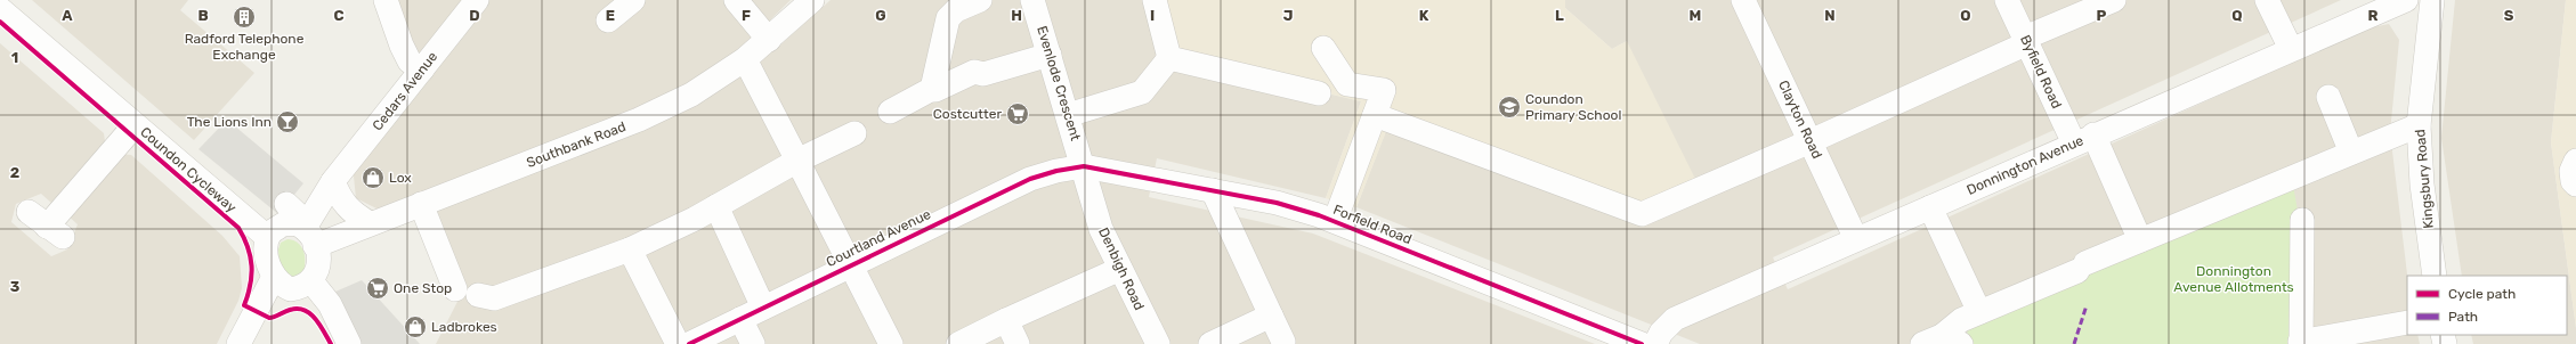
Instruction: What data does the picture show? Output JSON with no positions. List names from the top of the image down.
{
  "streets": {
    "street": [
      "Byfield Road",
      "Evenlode Crescent",
      "Cedars Avenue",
      "Clayton Road",
      "Southbank Road",
      "Donnington Avenue",
      "Kingsbury Road",
      "Forfield Road",
      "Courtland Avenue",
      "Denbigh Road"
    ],
    "cycle path": ["Coundon Cycleway"]
  },
  "crossings": [
    ["Byfield Road", "Donnington Avenue"],
    ["Evenlode Crescent", "Forfield Road"],
    ["Evenlode Crescent", "Courtland Avenue"],
    ["Evenlode Crescent", "Denbigh Road"],
    ["Cedars Avenue", "Southbank Road"],
    ["Clayton Road", "Donnington Avenue"],
    ["Forfield Road", "Courtland Avenue"],
    ["Forfield Road", "Denbigh Road"],
    ["Courtland Avenue", "Denbigh Road"]
  ],
  "parks": ["Donnington Avenue Allotments"],
  "places": {
    "building": ["Radford Telephone Exchange"],
    "school or university": ["Coundon Primary School"],
    "supermarket": ["Costcutter", "One Stop"],
    "bar": ["The Lions Inn"],
    "shop": ["Lox", "Ladbrokes"]
  },
  "legend": ["Cycle path", "Path"],
  "grid": {
    "columns": [
      "A",
      "B",
      "C",
      "D",
      "E",
      "F",
      "G",
      "H",
      "I",
      "J",
      "K",
      "L",
      "M",
      "N",
      "O",
      "P",
      "Q",
      "R",
      "S"
    ],
    "rows": ["1", "2", "3"]
  }
}
